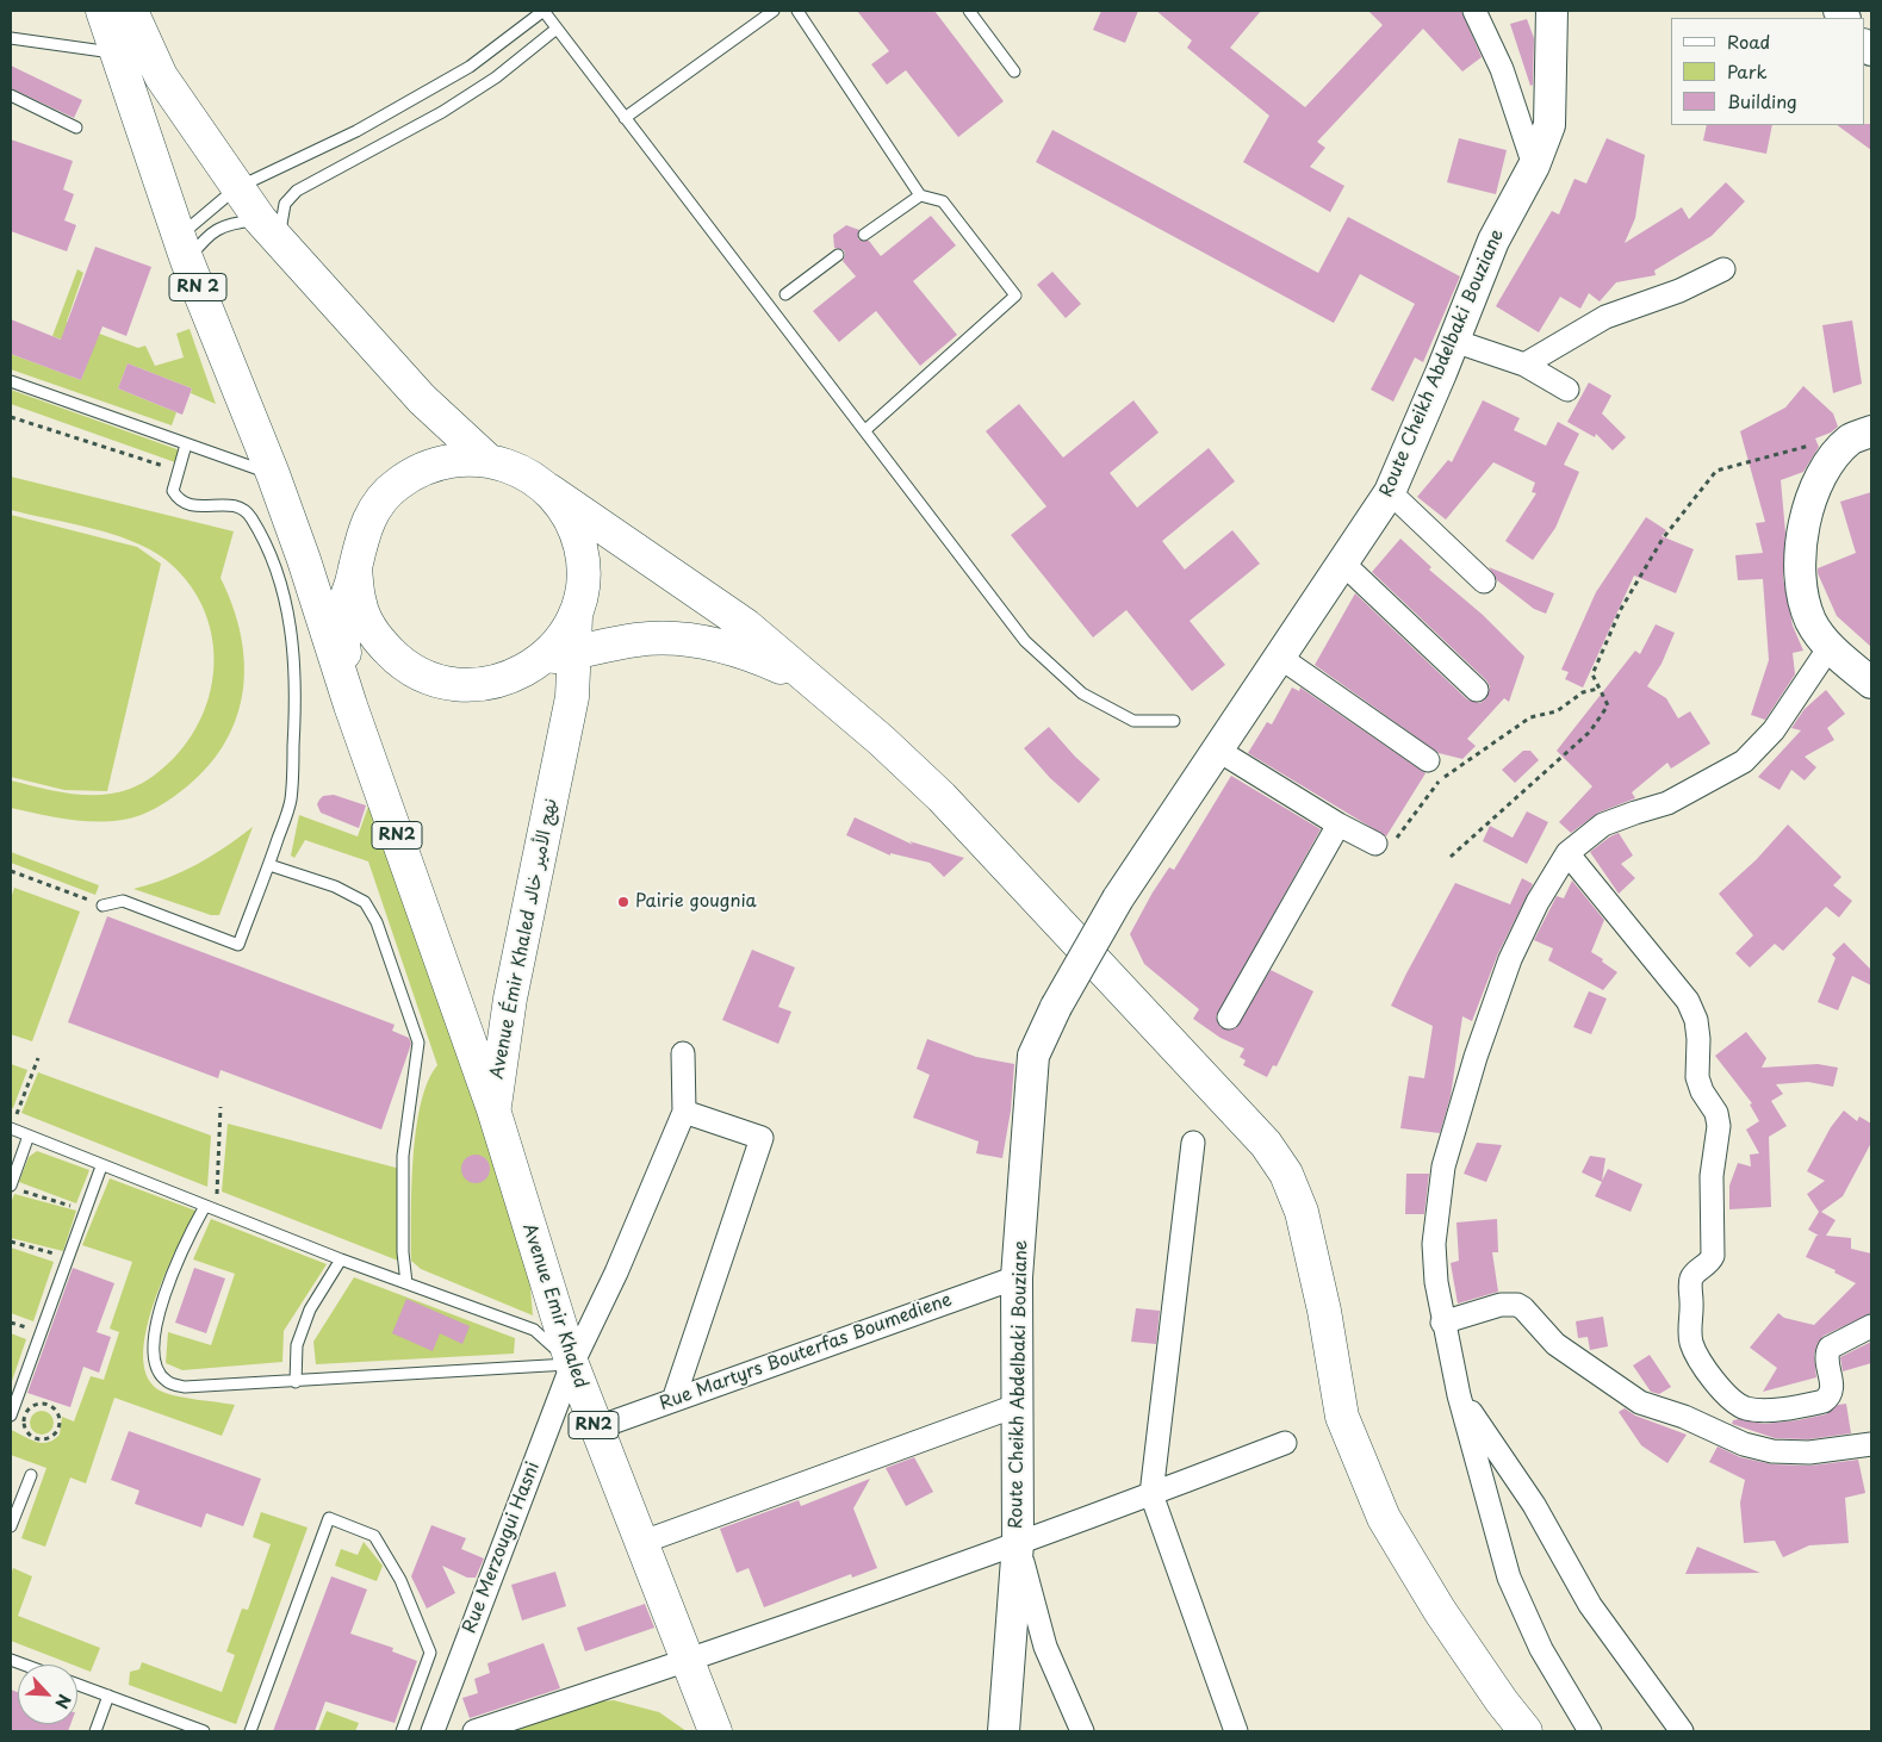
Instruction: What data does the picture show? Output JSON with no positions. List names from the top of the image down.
{
  "streets": {
    "main road": [
      "RN 2",
      "RN2",
      "Avenue Émir Khaled نهج الأمير خالد",
      "Avenue Emir Khaled"
    ],
    "street": ["Route Cheikh Abdelbaki Bouziane", "Rue Martyrs Bouterfas Boumediene", "Rue Merzougui Hasni"]
  },
  "crossings": [
    ["RN 2", "RN2"],
    ["RN 2", "Avenue Émir Khaled نهج الأمير خالد"],
    ["Route Cheikh Abdelbaki Bouziane", "Rue Martyrs Bouterfas Boumediene"],
    ["RN2", "Avenue Émir Khaled نهج الأمير خالد"],
    ["Avenue Émir Khaled نهج الأمير خالد", "Avenue Emir Khaled"],
    ["Avenue Emir Khaled", "Rue Martyrs Bouterfas Boumediene"],
    ["Avenue Emir Khaled", "Rue Merzougui Hasni"]
  ],
  "places": ["Pairie gougnia"],
  "legend": ["Road", "Park", "Building"],
  "north": "bottom right"
}
